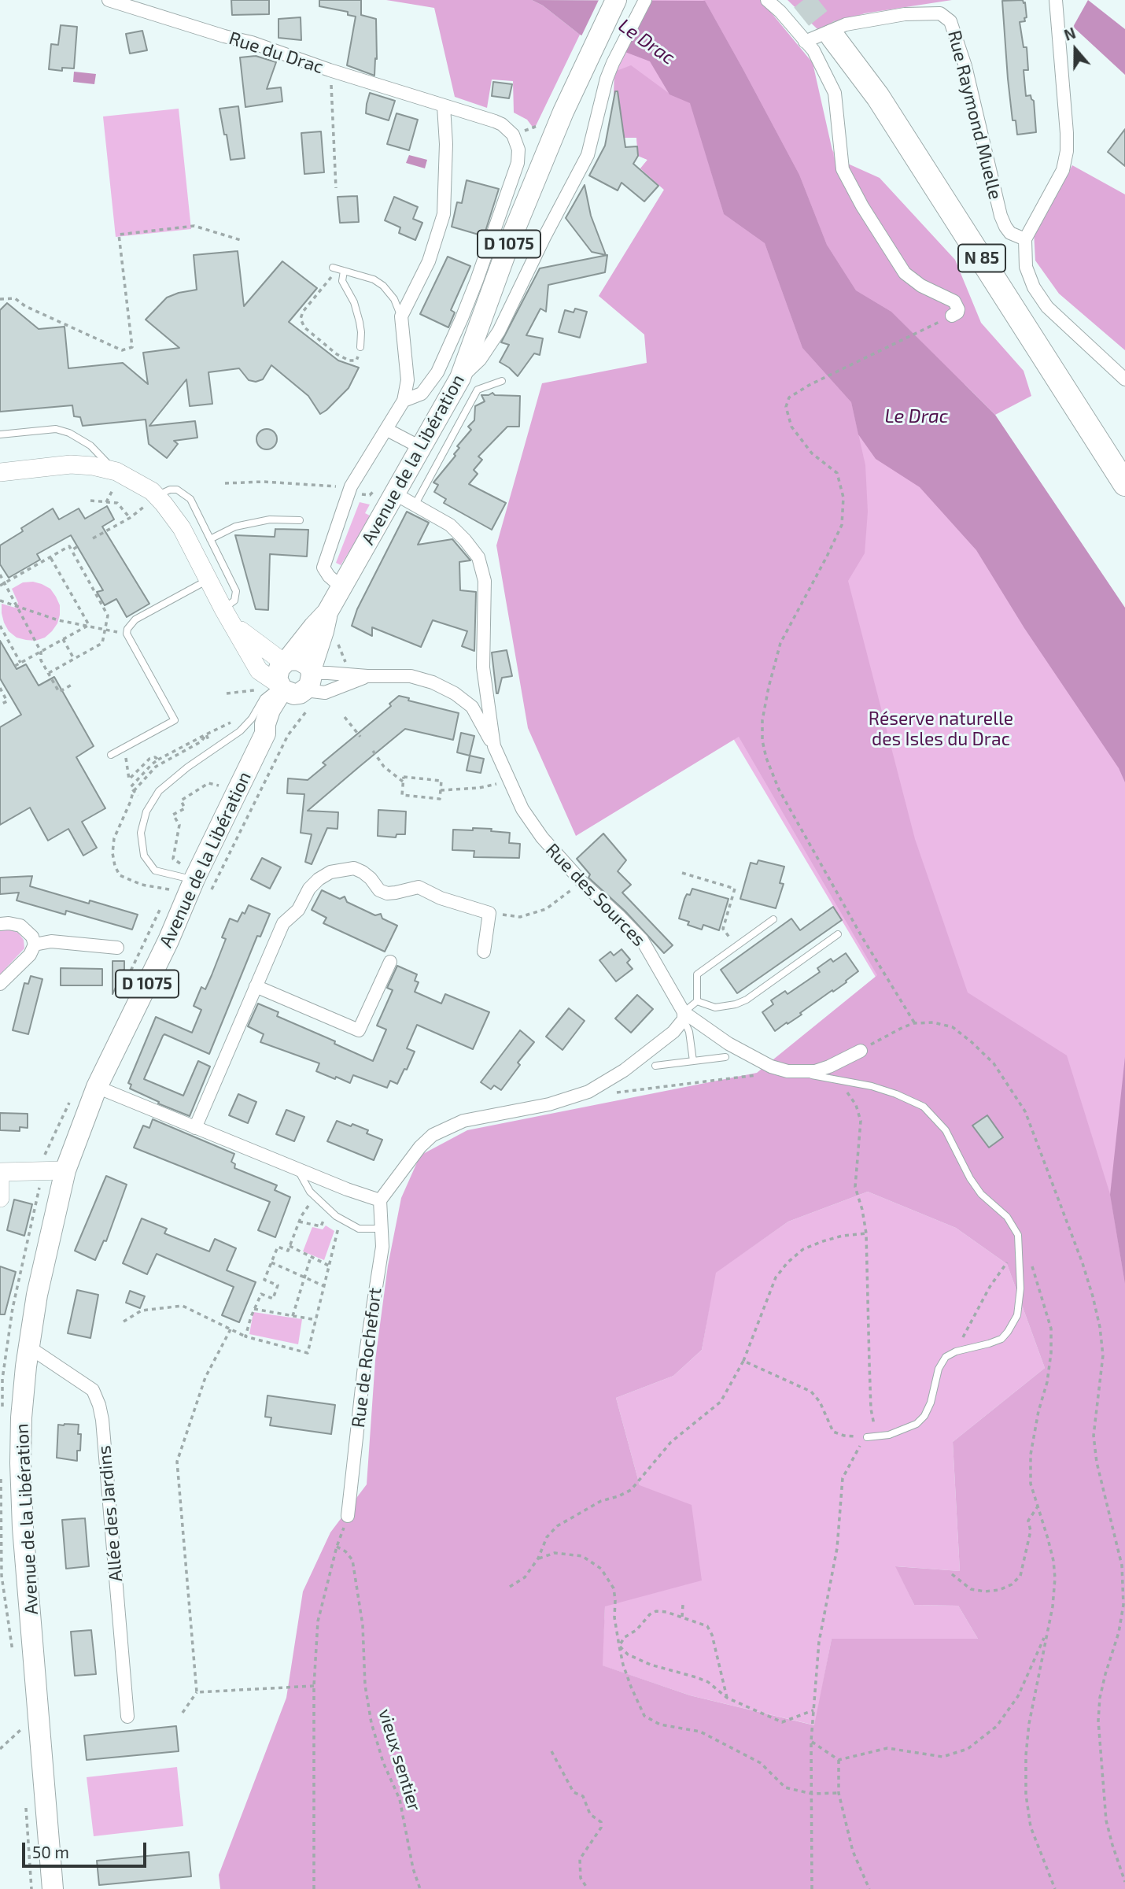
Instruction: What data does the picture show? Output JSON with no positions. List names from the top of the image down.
{
  "streets": {
    "highway": ["N 85"],
    "main road": ["D 1075", "Avenue de la Libération"],
    "street": [
      "Rue du Drac",
      "Rue Raymond Muelle",
      "Rue des Sources",
      "Rue de Rochefort",
      "Allée des Jardins"
    ],
    "path": ["vieux sentier"]
  },
  "crossings": [
    ["Avenue de la Libération", "Rue des Sources"],
    ["Avenue de la Libération", "Allée des Jardins"]
  ],
  "water": ["Le Drac"],
  "parks": ["Réserve naturelle des Isles du Drac"],
  "scale_bar": "50 m",
  "north": "top"
}
